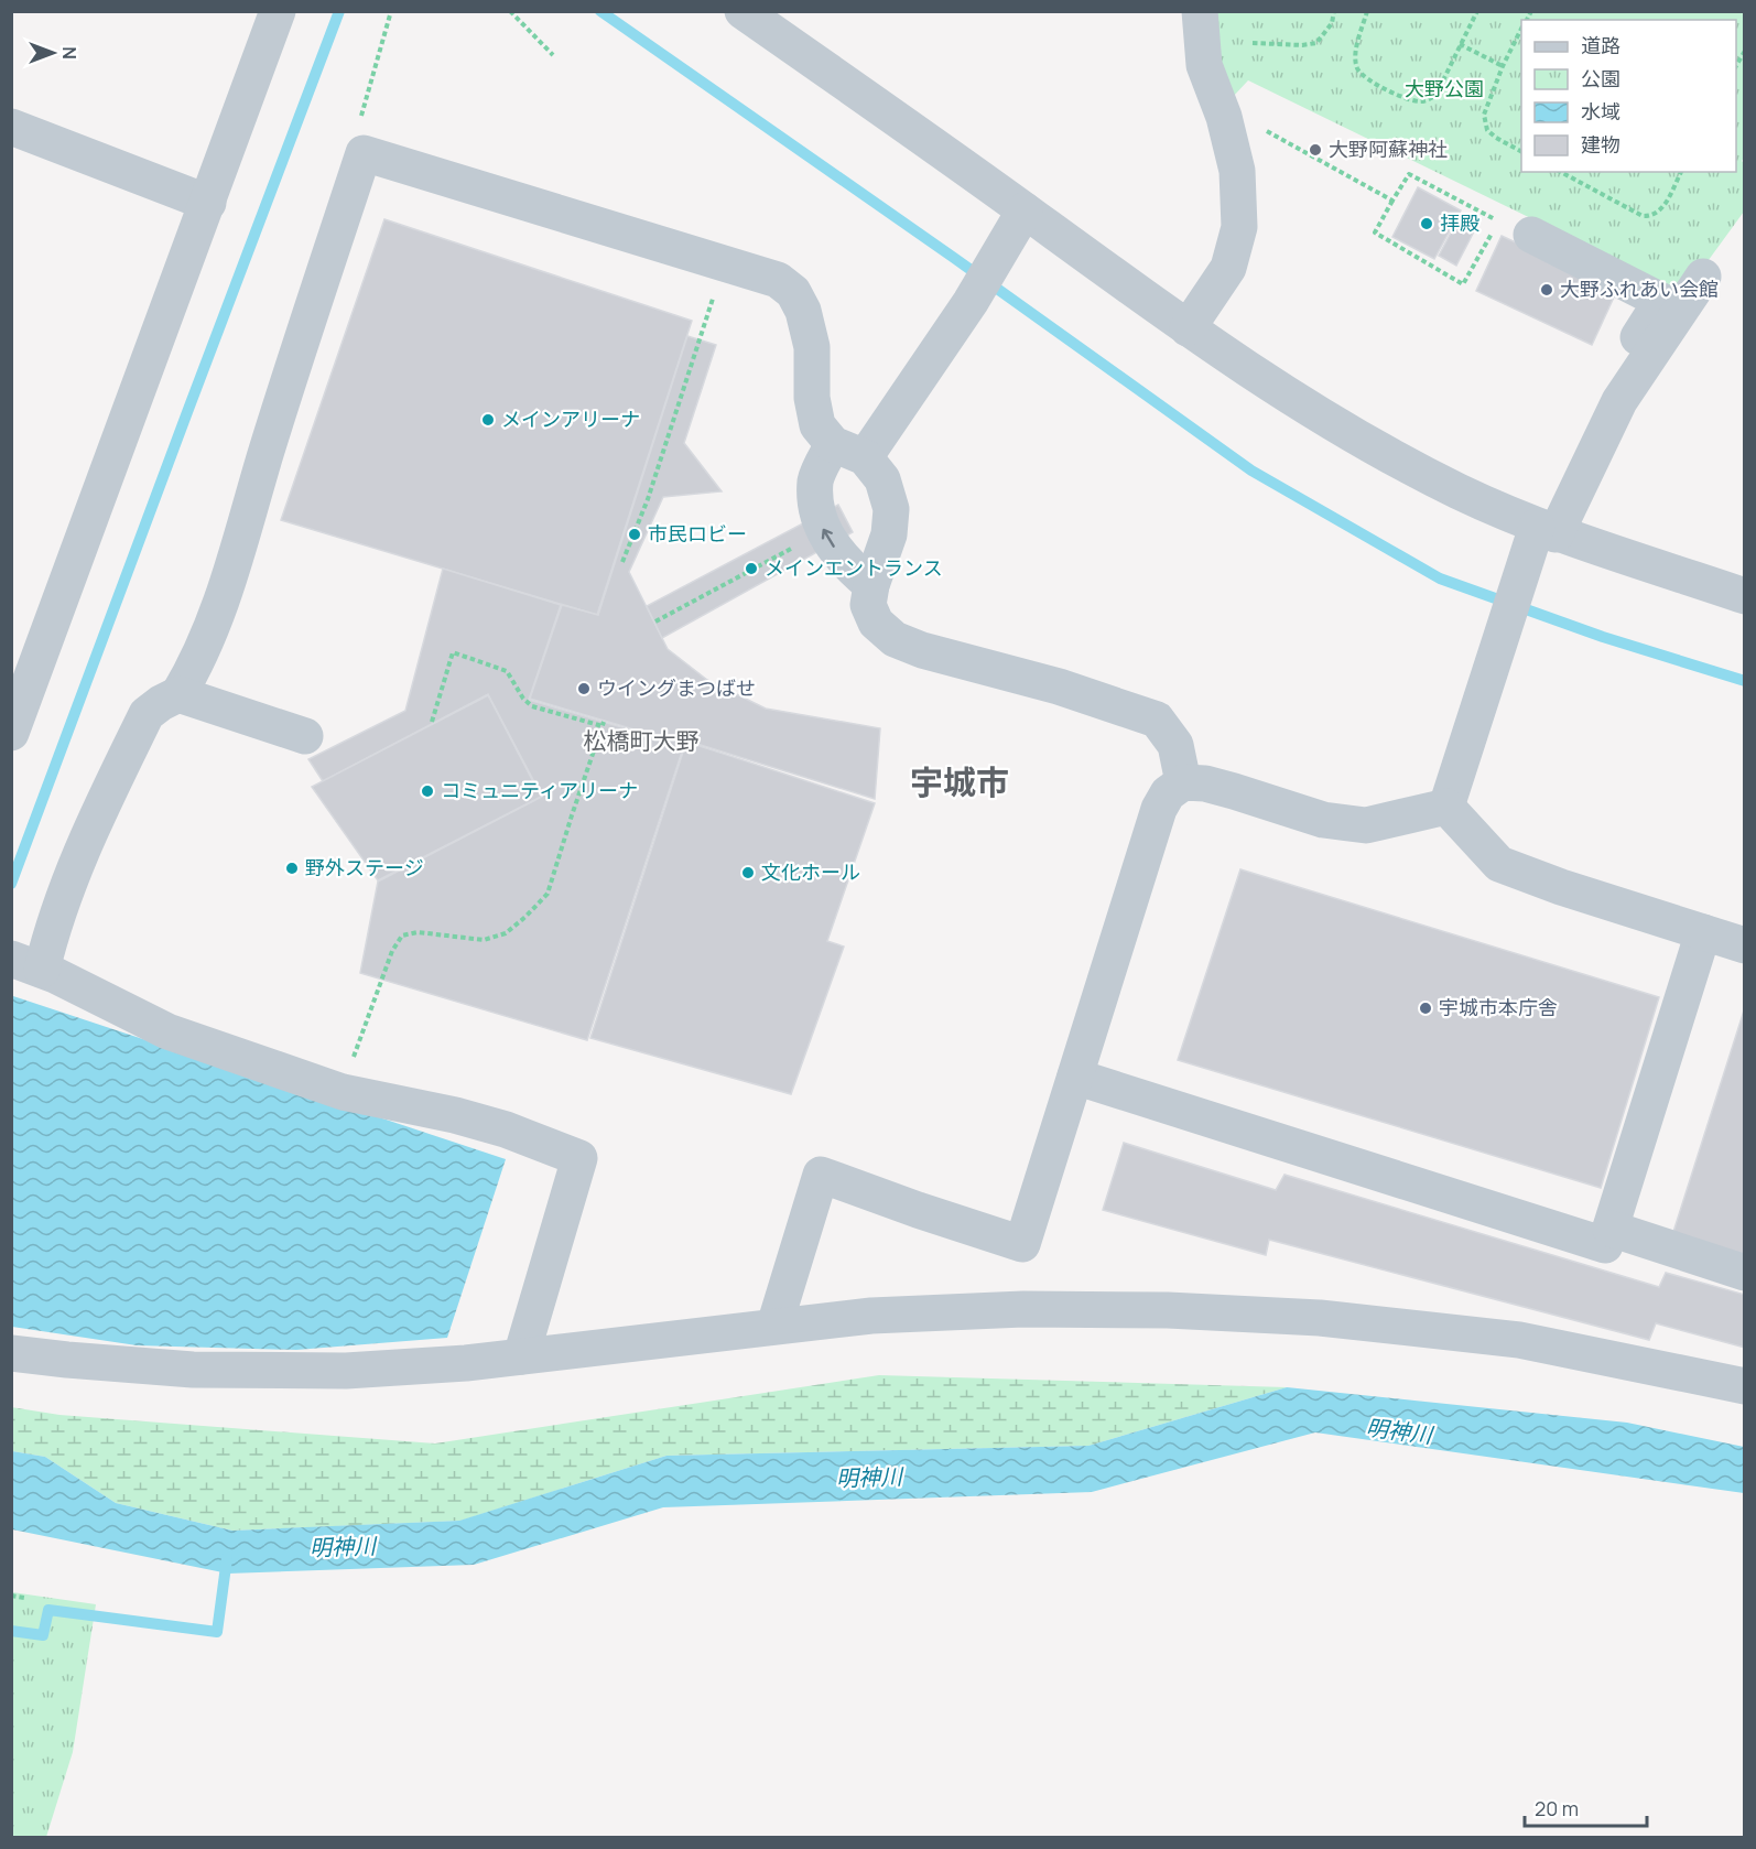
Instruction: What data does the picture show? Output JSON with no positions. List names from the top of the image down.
{
  "districts": ["松橋町大野", "宇城市"],
  "water": ["明神川"],
  "parks": ["大野公園"],
  "places": [
    "大野阿蘇神社",
    "拝殿",
    "大野ふれあい会館",
    "メインアリーナ",
    "市民ロビー",
    "メインエントランス",
    "ウイングまつばせ",
    "コミュニティアリーナ",
    "野外ステージ",
    "文化ホール",
    "宇城市本庁舎"
  ],
  "legend": [
    "道路",
    "公園",
    "水域",
    "建物"
  ],
  "scale_bar": "20 m",
  "north": "right"
}
